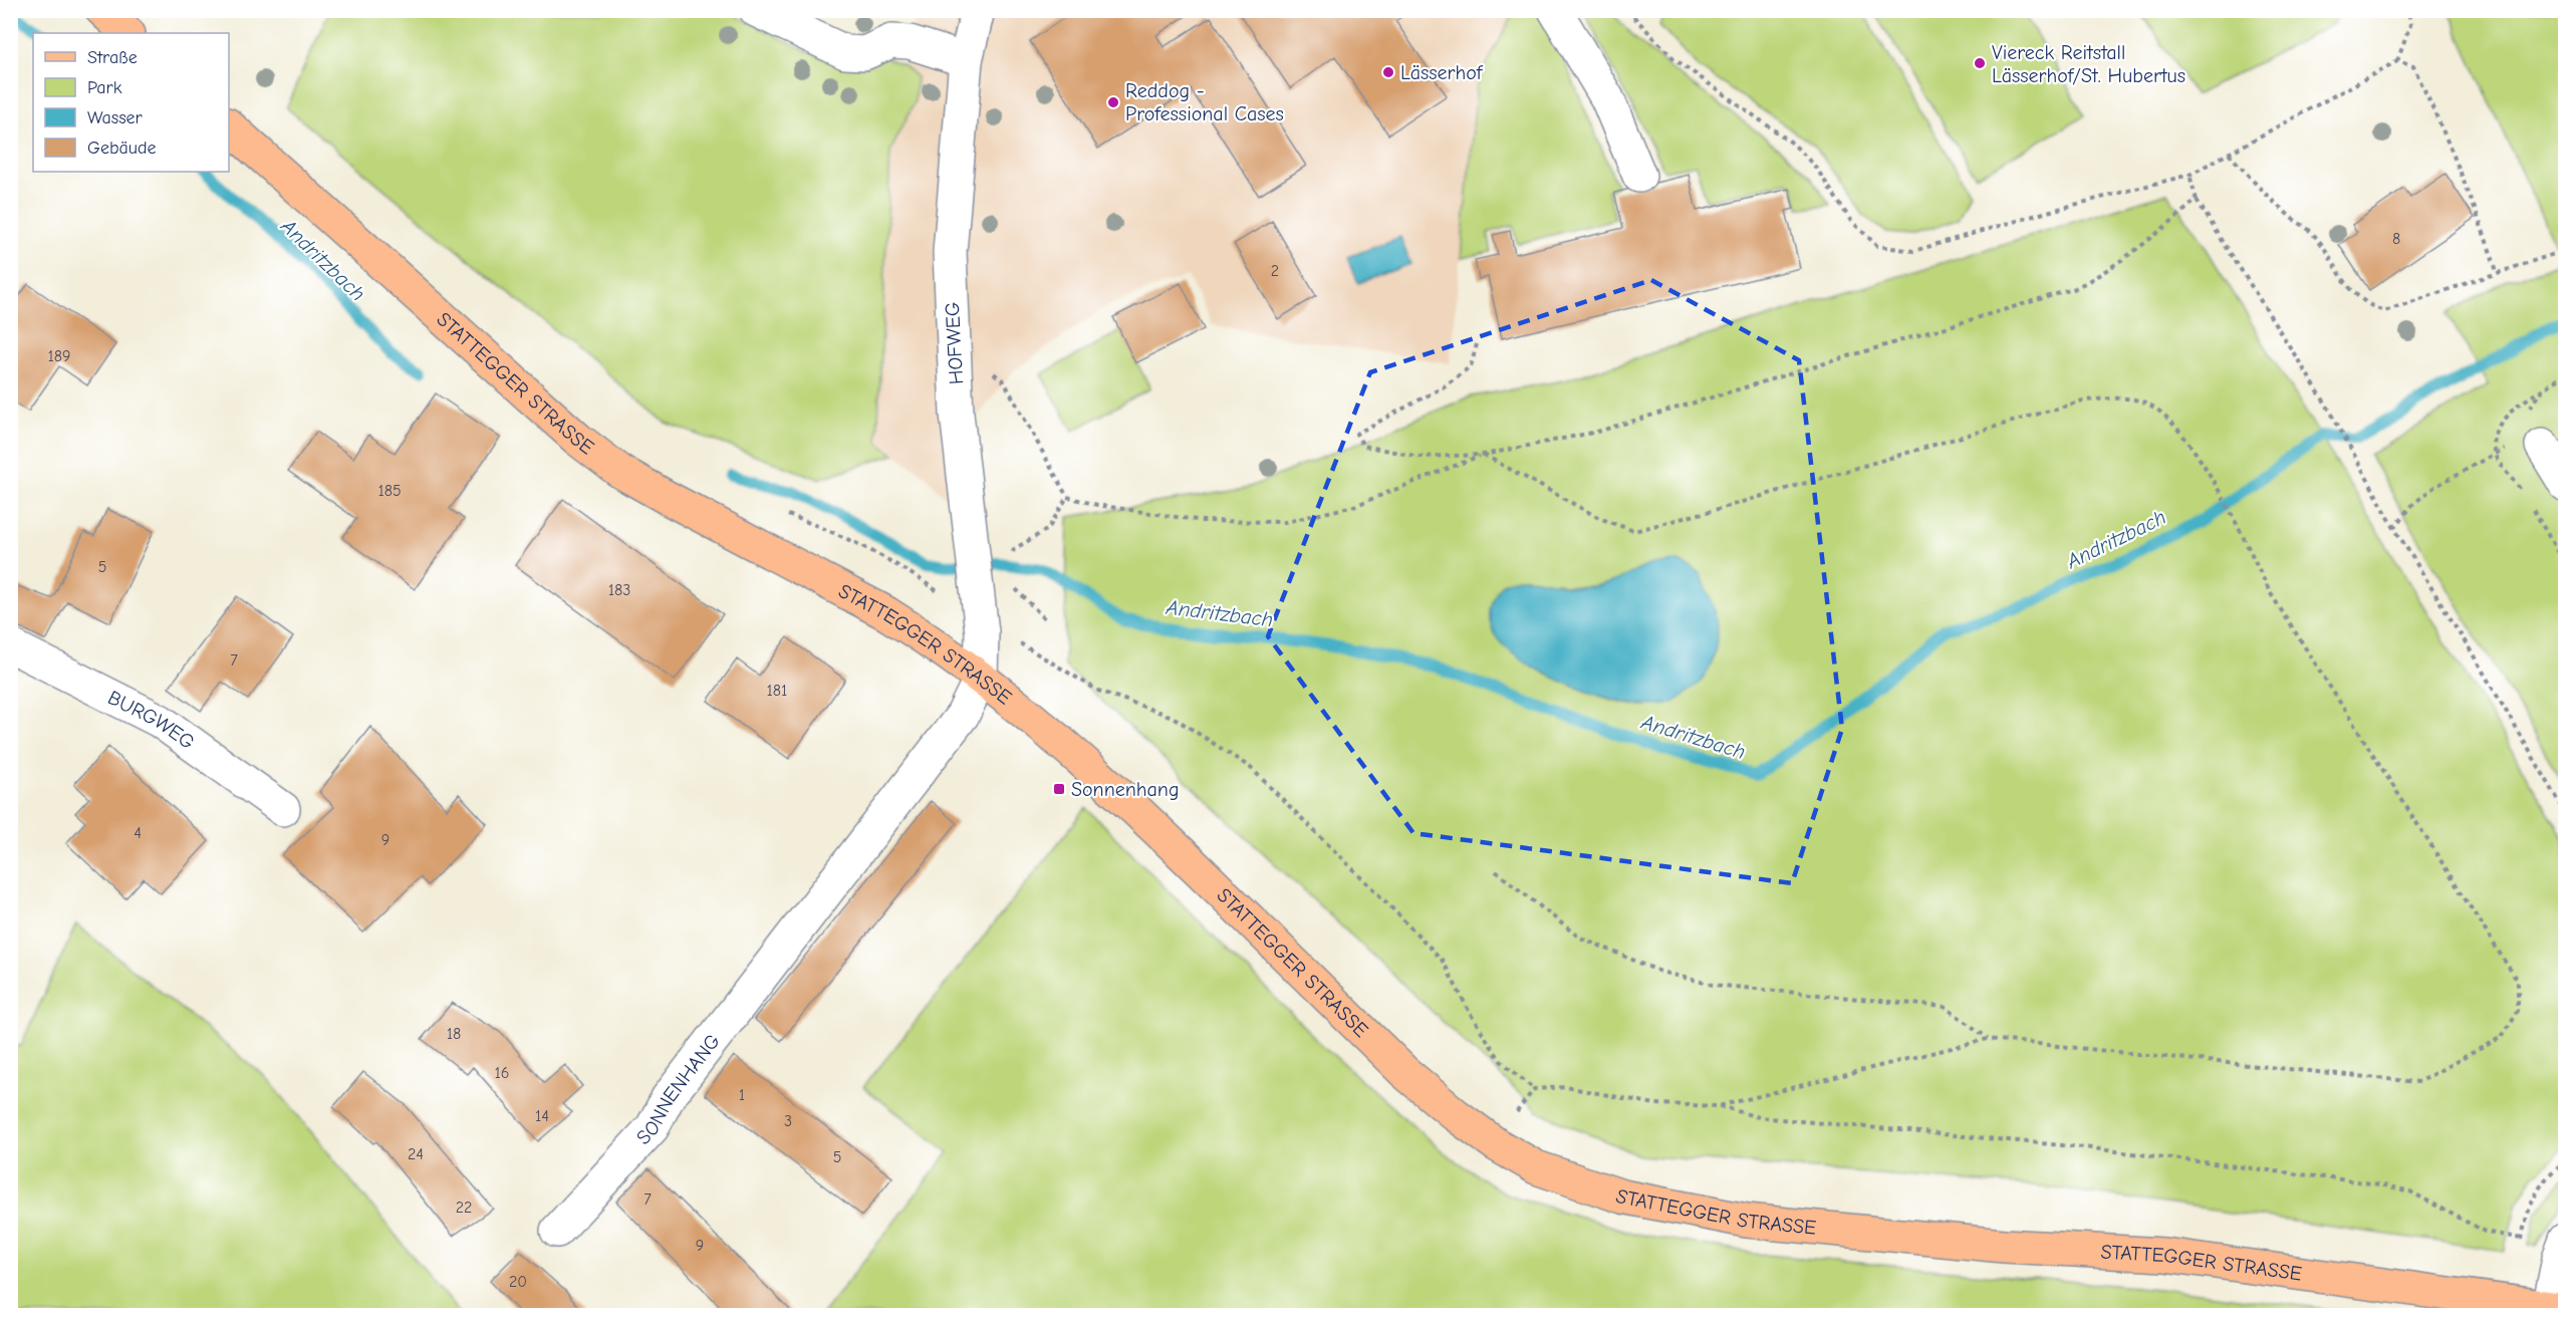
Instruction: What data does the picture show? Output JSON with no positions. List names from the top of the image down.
{
  "streets": {
    "main road": ["STATTEGGER STRASSE"],
    "street": ["HOFWEG", "BURGWEG", "SONNENHANG"]
  },
  "crossings": [
    ["HOFWEG", "STATTEGGER STRASSE"],
    ["HOFWEG", "SONNENHANG"],
    ["STATTEGGER STRASSE", "SONNENHANG"]
  ],
  "water": ["Andritzbach"],
  "places": {
    "other": ["Viereck Reitstall Lässerhof/St. Hubertus", "Lässerhof", "Reddog - Professional Cases"],
    "transit": ["Sonnenhang"]
  },
  "house_numbers": [
    "8",
    "2",
    "189",
    "185",
    "5",
    "183",
    "7",
    "181",
    "4",
    "9",
    "18",
    "16",
    "1",
    "14",
    "3",
    "24",
    "5",
    "7",
    "22",
    "9",
    "20"
  ],
  "legend": [
    "Straße",
    "Park",
    "Wasser",
    "Gebäude"
  ]
}
